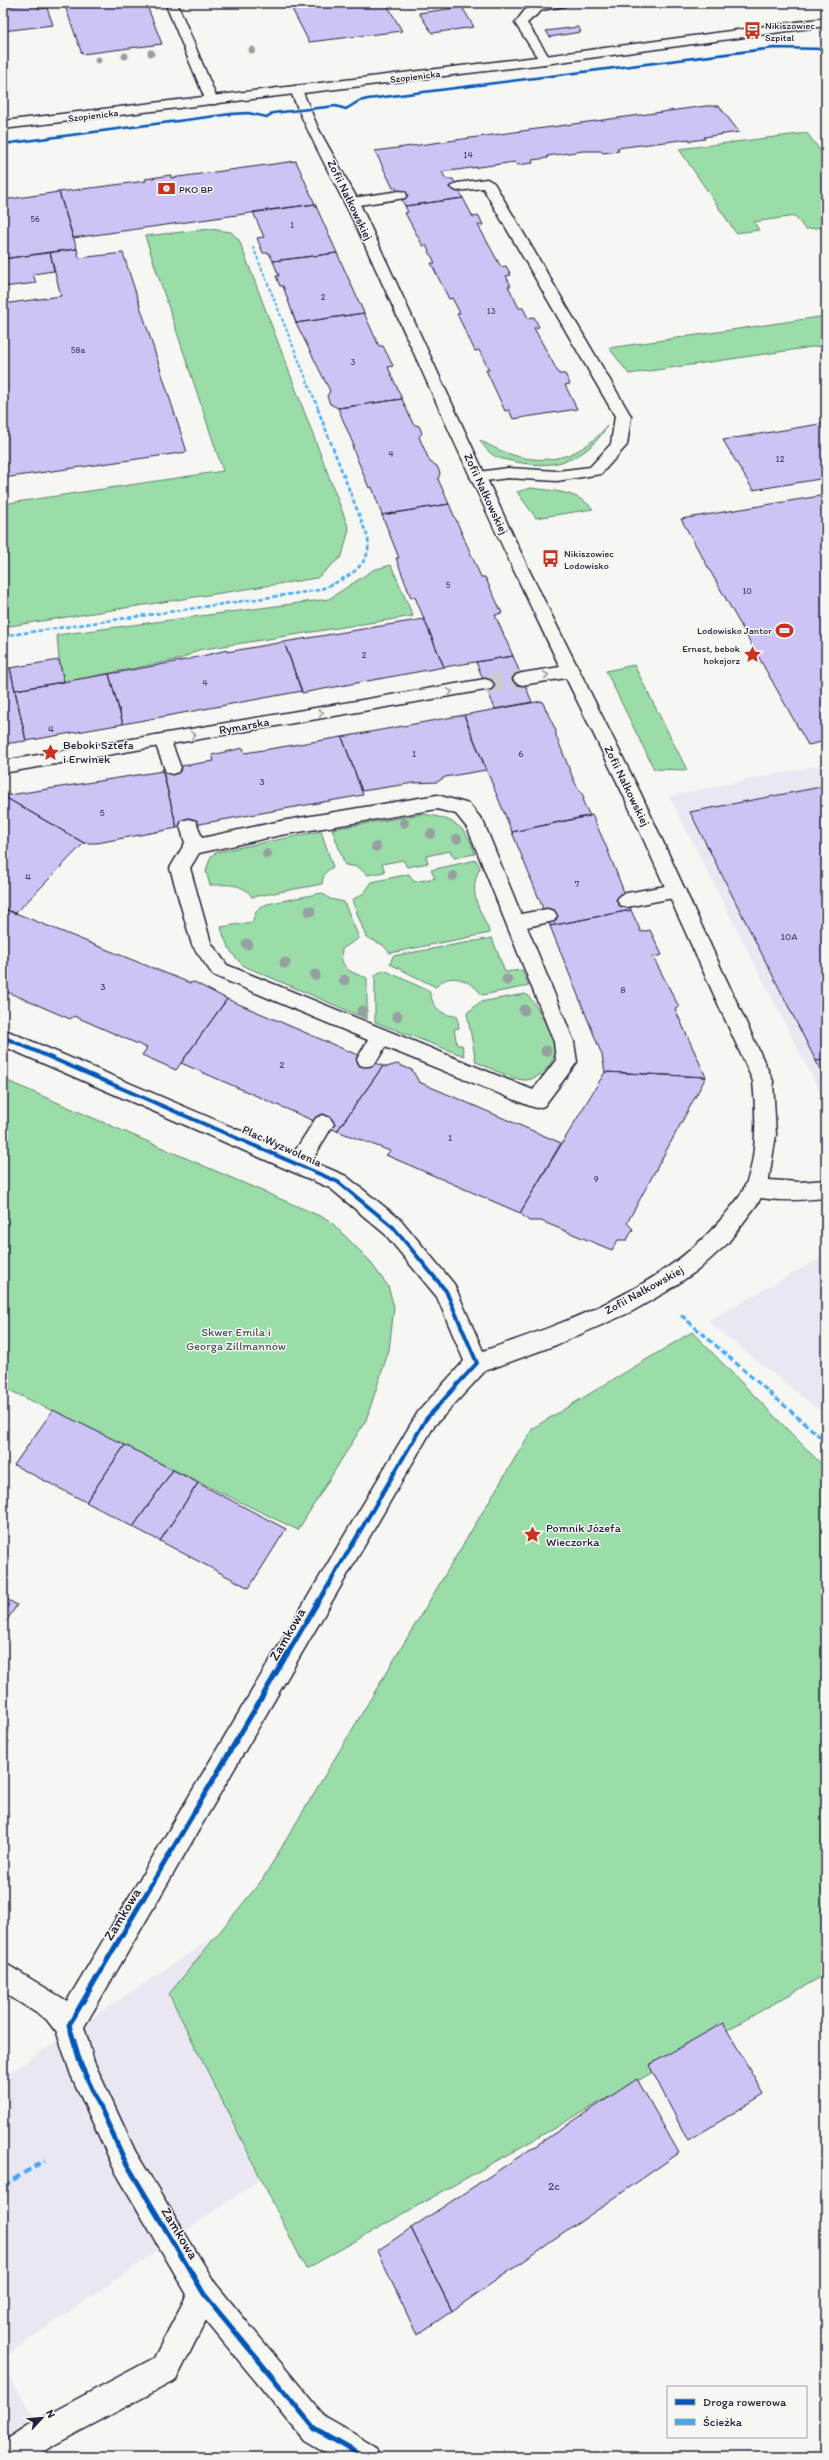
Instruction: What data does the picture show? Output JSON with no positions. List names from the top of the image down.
{
  "streets": {
    "street": [
      "Szopienicka",
      "Zofii Nałkowskiej",
      "Rymarska",
      "Plac Wyzwolenia",
      "Zamkowa"
    ]
  },
  "crossings": [
    ["Szopienicka", "Zofii Nałkowskiej"],
    ["Zofii Nałkowskiej", "Plac Wyzwolenia"],
    ["Zofii Nałkowskiej", "Zamkowa"],
    ["Plac Wyzwolenia", "Zamkowa"]
  ],
  "one_way": ["Rymarska"],
  "parks": ["Skwer Emila i Georga Zillmannów"],
  "places": {
    "bus stop": ["Nikiszowiec Szpital", "Nikiszowiec Lodowisko"],
    "bank": ["PKO BP"],
    "sports": ["Lodowisko Jantor"],
    "place": ["Ernest, bebok hokejorz", "Beboki Sztefa i Erwinek", "Pomnik Józefa Wieczorka"]
  },
  "house_numbers": [
    "14",
    "56",
    "1",
    "2",
    "13",
    "58a",
    "3",
    "4",
    "12",
    "5",
    "10",
    "2",
    "4",
    "4",
    "1",
    "6",
    "3",
    "5",
    "4",
    "7",
    "10A",
    "3",
    "8",
    "2",
    "1",
    "9",
    "2c"
  ],
  "legend": ["Droga rowerowa", "Ścieżka"],
  "north": "top right"
}
